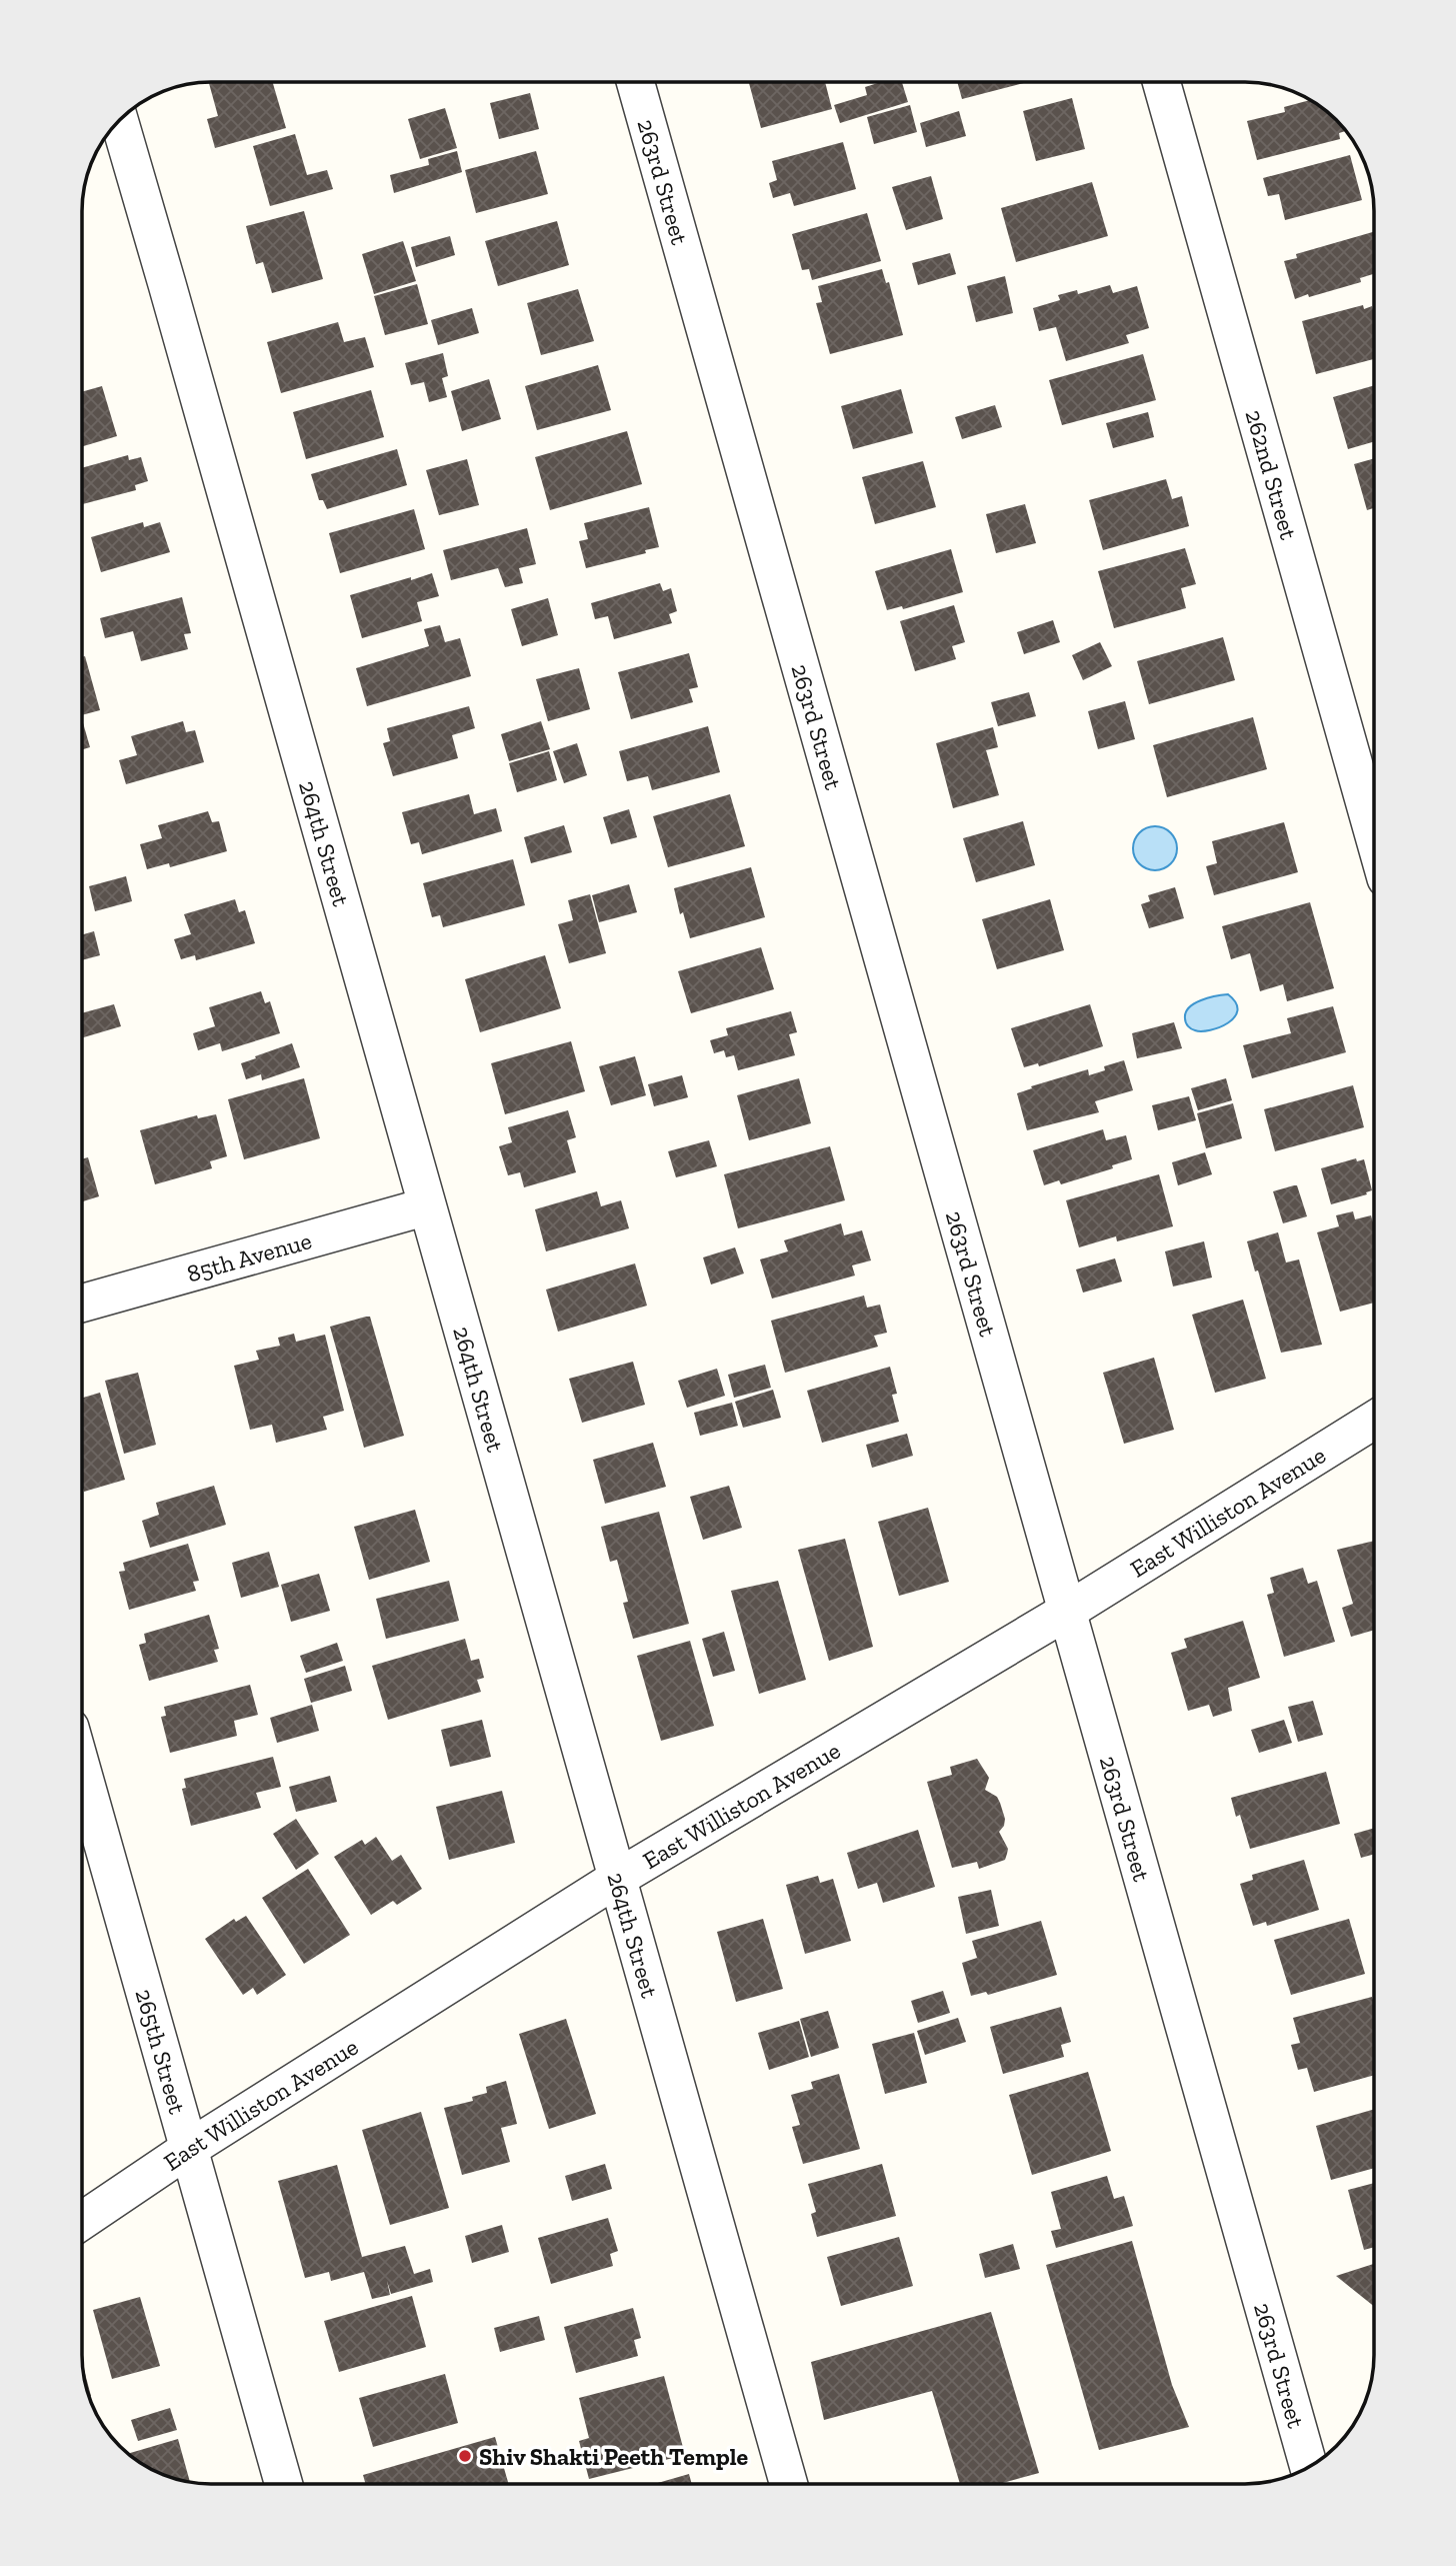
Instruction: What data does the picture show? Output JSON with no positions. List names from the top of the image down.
{
  "streets": {
    "street": [
      "263rd Street",
      "262nd Street",
      "264th Street",
      "85th Avenue",
      "East Williston Avenue",
      "265th Street"
    ]
  },
  "crossings": [
    ["263rd Street", "East Williston Avenue"],
    ["264th Street", "85th Avenue"],
    ["264th Street", "East Williston Avenue"],
    ["East Williston Avenue", "265th Street"]
  ],
  "places": ["Shiv Shakti Peeth Temple"]
}
